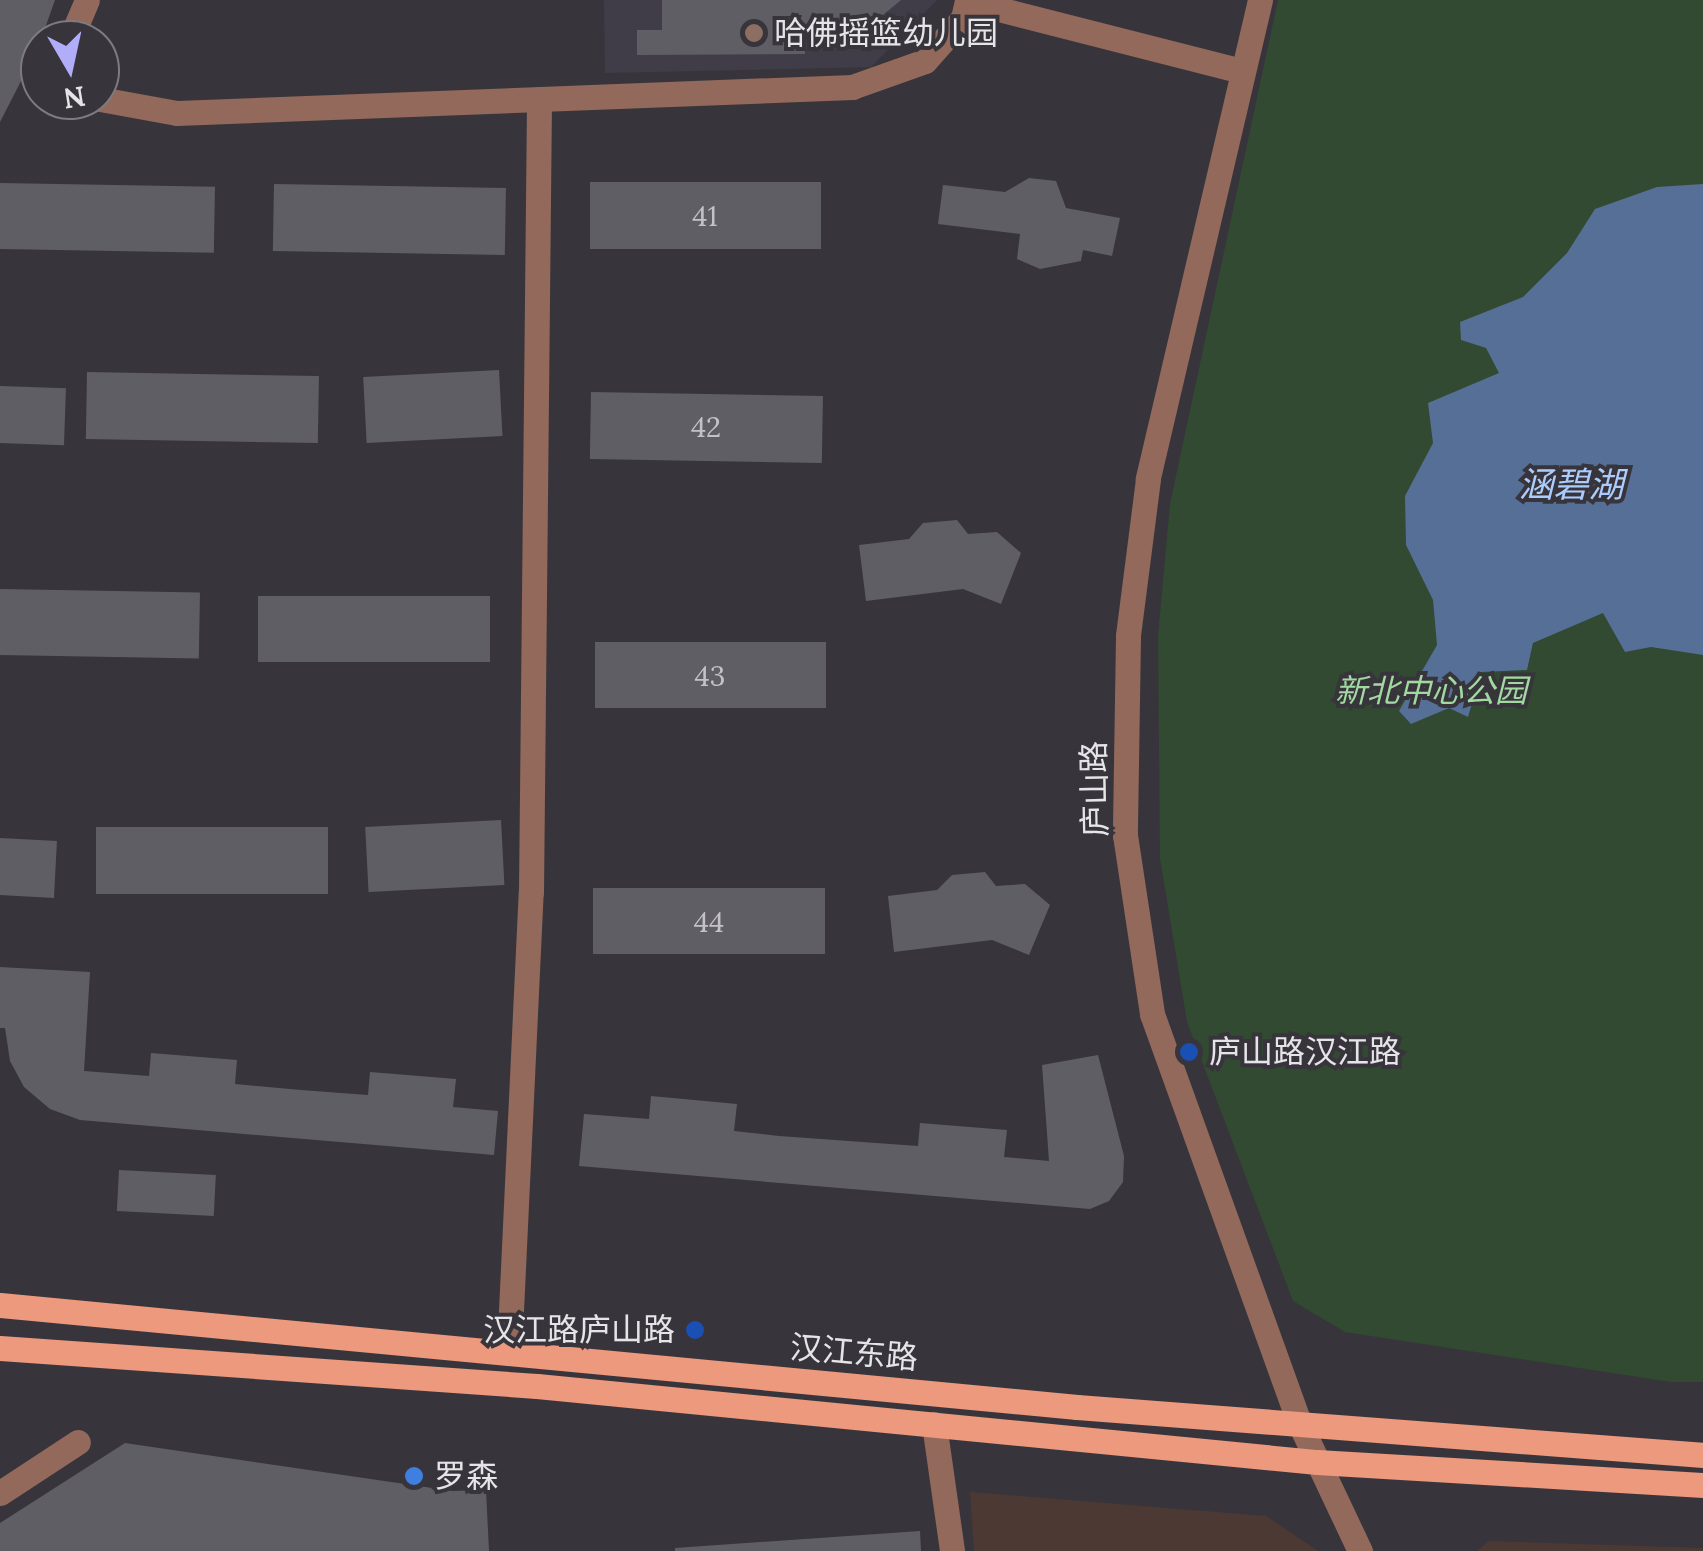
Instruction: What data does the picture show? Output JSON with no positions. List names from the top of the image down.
{
  "streets": {
    "main road": ["汉江东路"],
    "street": ["庐山路"]
  },
  "crossings": [
    ["庐山路", "汉江东路"]
  ],
  "water": ["涵碧湖"],
  "parks": ["新北中心公园"],
  "places": [
    "哈佛摇篮幼儿园",
    "庐山路汉江路",
    "汉江路庐山路",
    "罗森"
  ],
  "house_numbers": [
    "41",
    "42",
    "43",
    "44"
  ],
  "north": "bottom"
}
